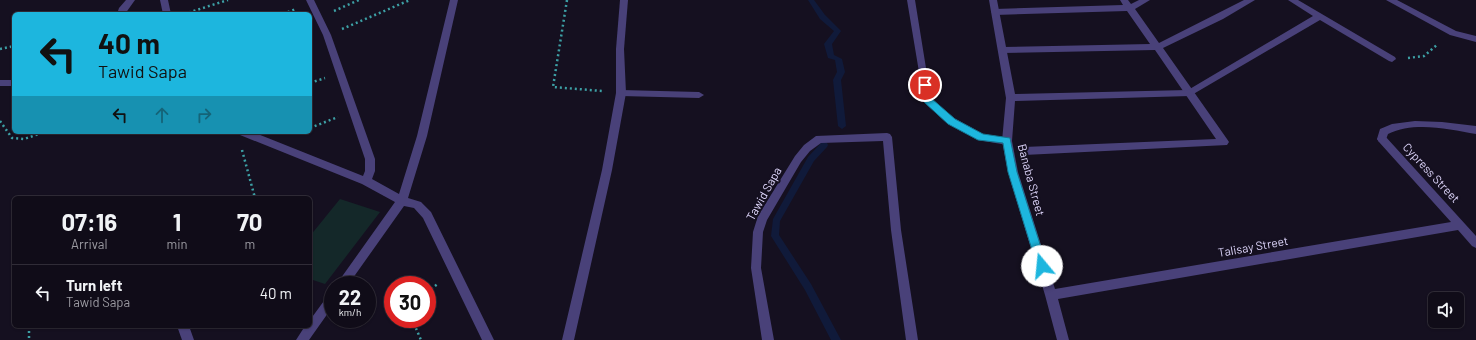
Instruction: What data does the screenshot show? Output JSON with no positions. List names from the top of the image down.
{
  "streets": {
    "street": [
      "Cypress Street",
      "Banaba Street",
      "Tawid Sapa",
      "Talisay Street"
    ]
  },
  "crossings": [
    ["Cypress Street", "Talisay Street"],
    ["Banaba Street", "Talisay Street"]
  ],
  "page": {
    "turn": ["40 m", "Tawid Sapa"],
    "eta": [
      "07:16",
      "Arrival",
      "1",
      "min",
      "70",
      "m"
    ],
    "list": [
      {
        "name": "Turn left",
        "note": "Tawid Sapa",
        "value": "40 m"
      }
    ],
    "speed": "22 km/h",
    "limit": "30"
  }
}
